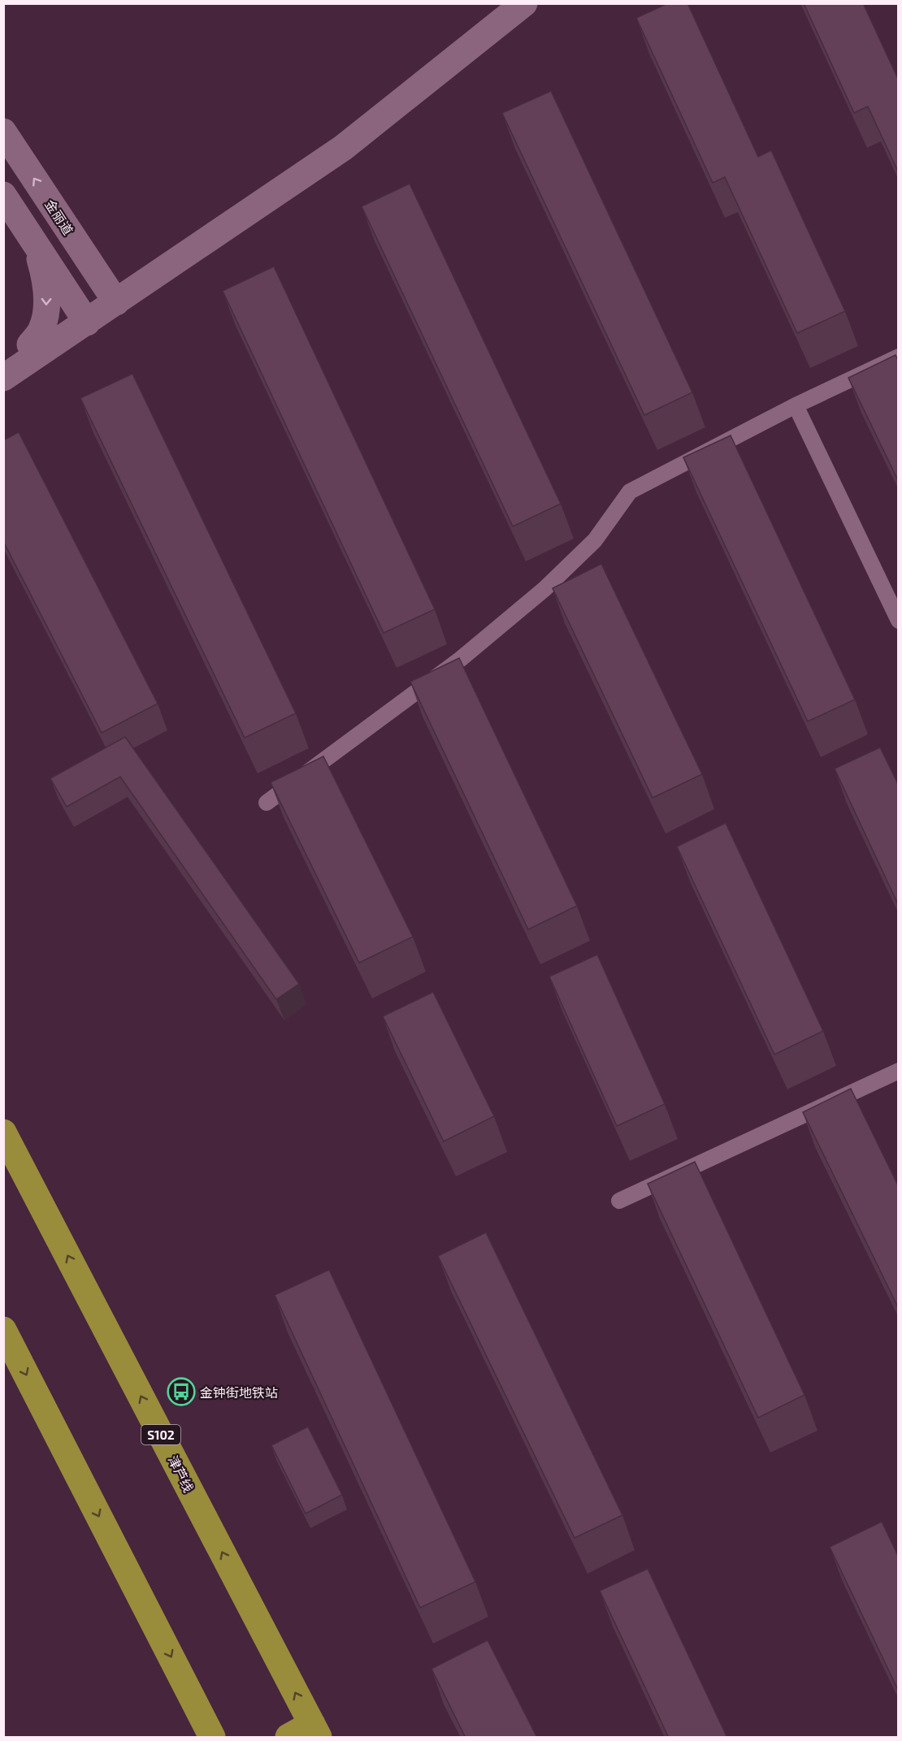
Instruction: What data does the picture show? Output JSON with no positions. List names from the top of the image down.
{
  "streets": {
    "highway": ["S102", "津芦线"],
    "street": ["金丽道"]
  },
  "places": {
    "bus stop": ["金钟街地铁站"]
  }
}
